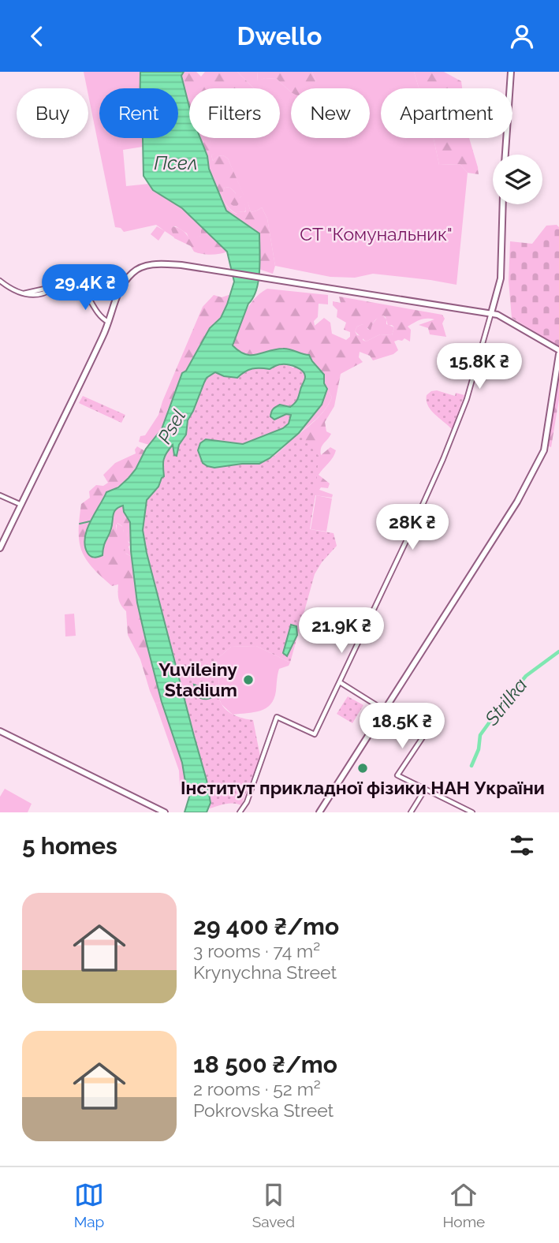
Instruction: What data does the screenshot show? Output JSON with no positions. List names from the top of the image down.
{
  "water": ["Псел", "Psel", "Strilka"],
  "parks": ["СТ \"Комунальник\""],
  "places": ["Yuvileiny Stadium", "Інститут прикладної фізики НАН України"],
  "page": {
    "header": "Dwello",
    "chip": [
      "Buy",
      "Rent",
      "Filters",
      "New",
      "Apartment"
    ],
    "price": [
      "29.4K ₴",
      "15.8K ₴",
      "28K ₴",
      "21.9K ₴",
      "18.5K ₴"
    ],
    "heading": "5 homes",
    "list": [
      {
        "name": "29 400 ₴/mo",
        "note": "3 rooms · 74 m² · Krynychna Street"
      },
      {
        "name": "18 500 ₴/mo",
        "note": "2 rooms · 52 m² · Pokrovska Street"
      }
    ],
    "tabs": ["Map", "Saved", "Home"]
  }
}
